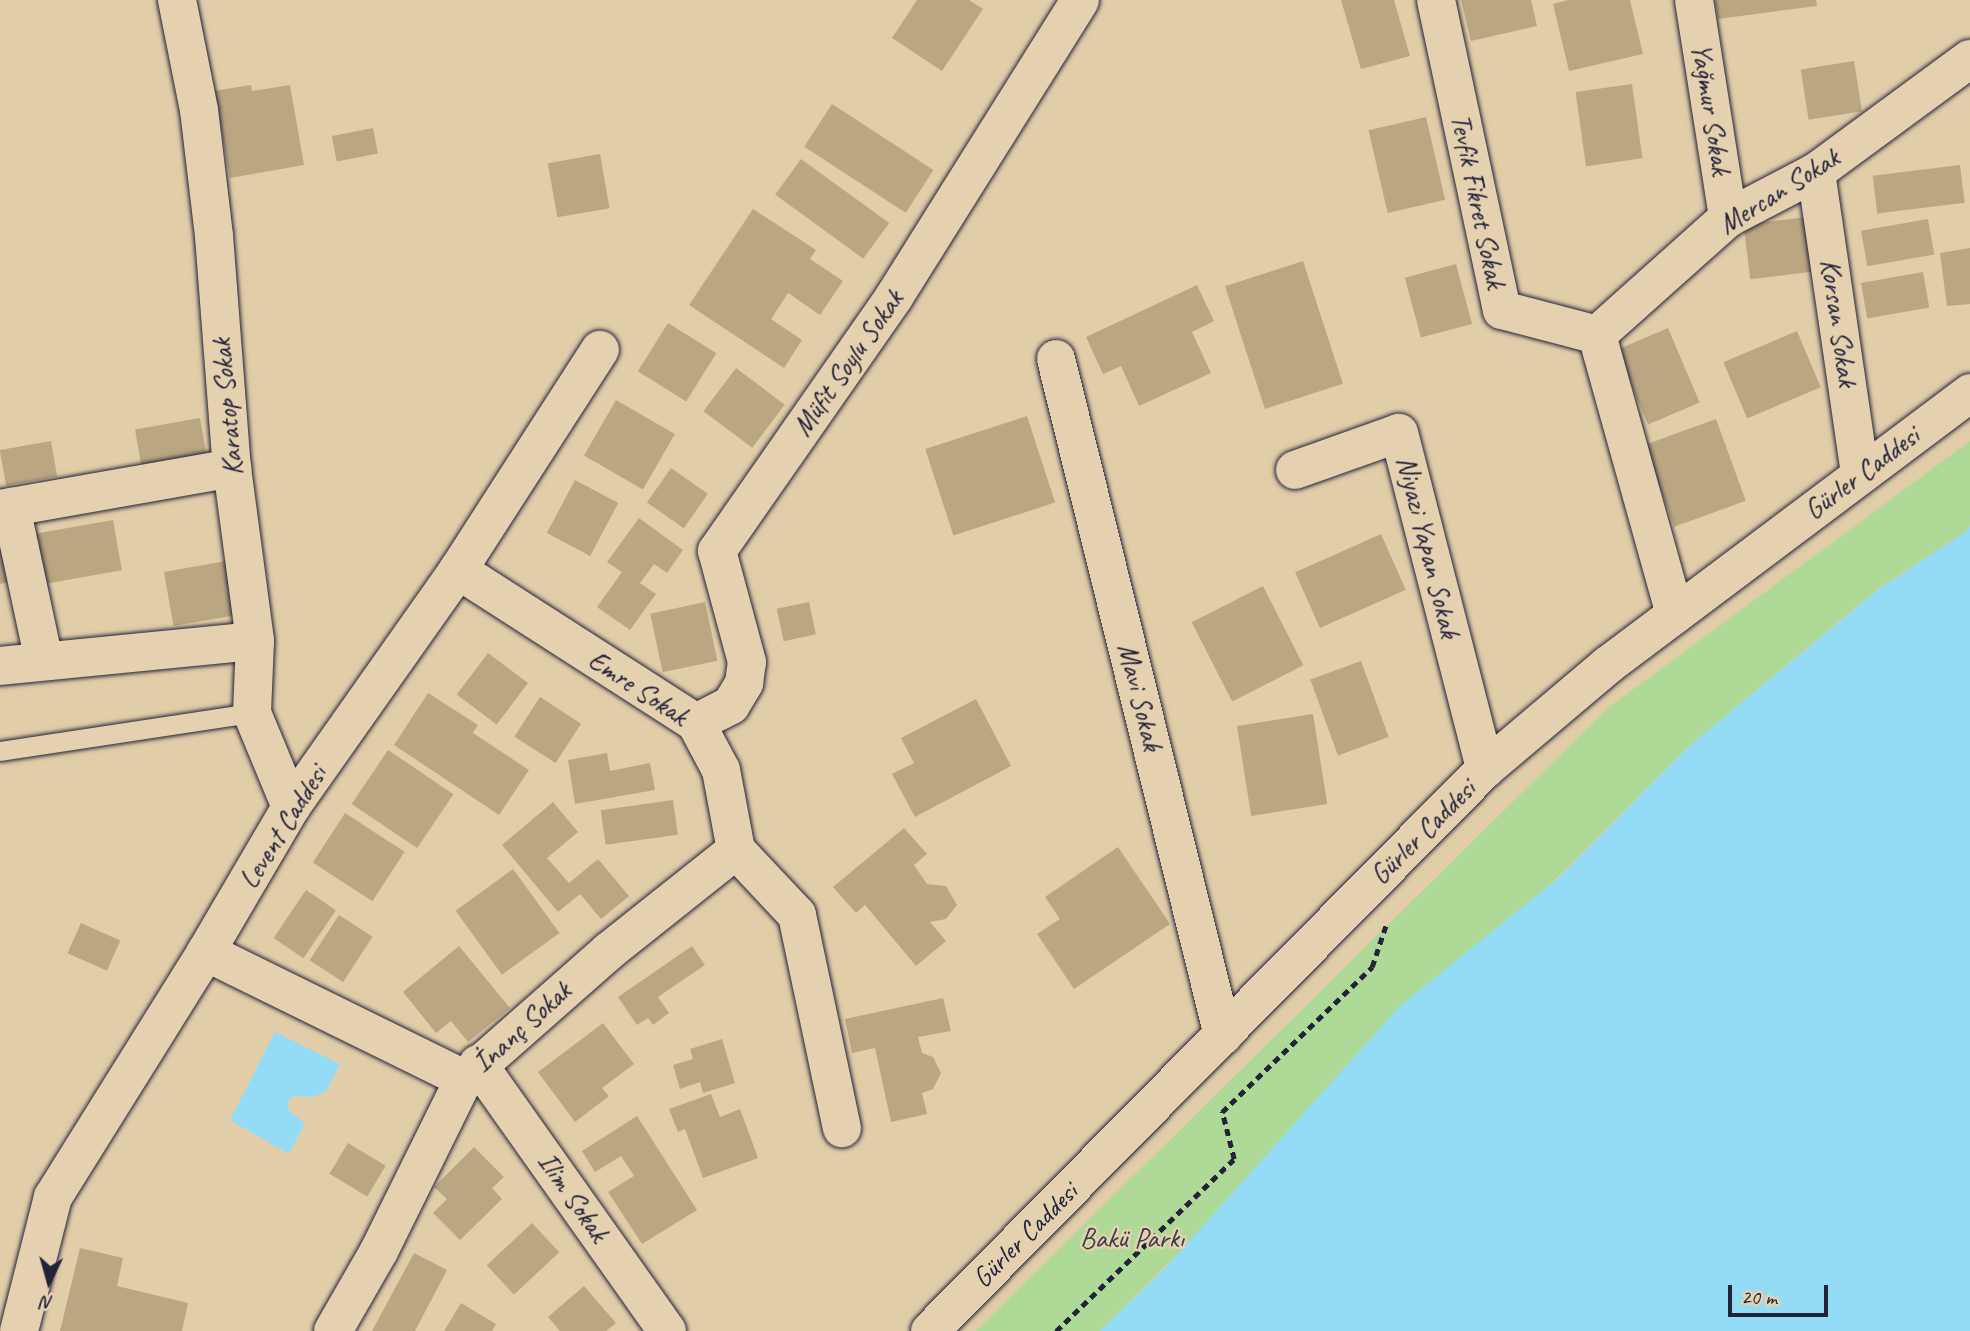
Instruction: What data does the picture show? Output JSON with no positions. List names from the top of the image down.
{
  "streets": {
    "street": [
      "Yağmur Sokak",
      "Mercan Sokak",
      "Tevfik Fikret Sokak",
      "Korsan Sokak",
      "Müfit Soylu Sokak",
      "Karatop Sokak",
      "Gürler Caddesi",
      "Niyazi Yapan Sokak",
      "Emre Sokak",
      "Mavi Sokak",
      "Levent Caddesi",
      "İnanç Sokak",
      "Ilim Sokak"
    ]
  },
  "crossings": [
    ["Yağmur Sokak", "Mercan Sokak"],
    ["Mercan Sokak", "Tevfik Fikret Sokak"],
    ["Mercan Sokak", "Korsan Sokak"],
    ["Korsan Sokak", "Gürler Caddesi"],
    ["Müfit Soylu Sokak", "Emre Sokak"],
    ["Karatop Sokak", "Levent Caddesi"],
    ["Gürler Caddesi", "Niyazi Yapan Sokak"],
    ["Gürler Caddesi", "Mavi Sokak"],
    ["Emre Sokak", "Levent Caddesi"],
    ["Emre Sokak", "İnanç Sokak"],
    ["Levent Caddesi", "Ilim Sokak"],
    ["İnanç Sokak", "Ilim Sokak"]
  ],
  "parks": ["Bakü Parkı"],
  "scale_bar": "20 m",
  "north": "bottom"
}
